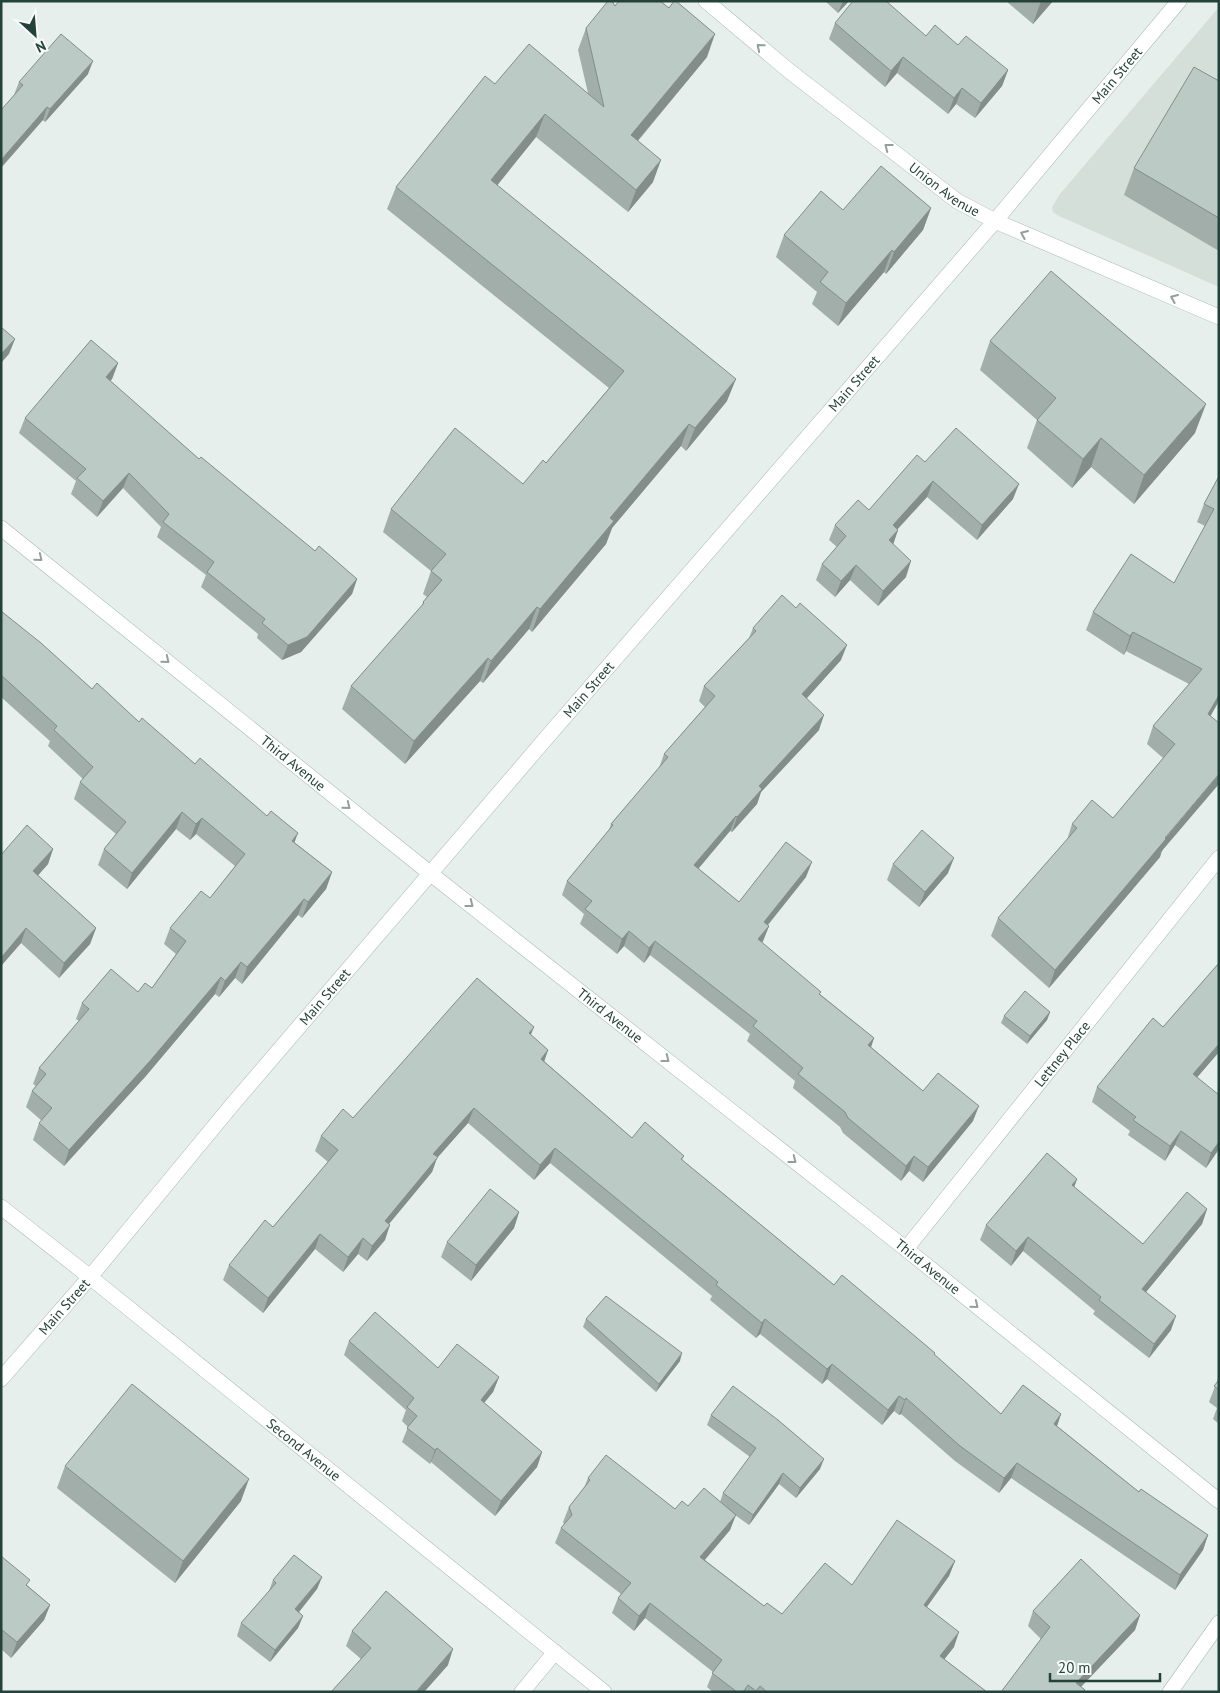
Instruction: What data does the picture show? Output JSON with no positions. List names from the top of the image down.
{
  "streets": {
    "street": [
      "Main Street",
      "Union Avenue",
      "Third Avenue",
      "Lettney Place",
      "Second Avenue"
    ]
  },
  "crossings": [
    ["Main Street", "Union Avenue"],
    ["Main Street", "Third Avenue"],
    ["Main Street", "Second Avenue"],
    ["Third Avenue", "Lettney Place"]
  ],
  "one_way": ["Union Avenue", "Third Avenue"],
  "scale_bar": "20 m",
  "north": "bottom right"
}
